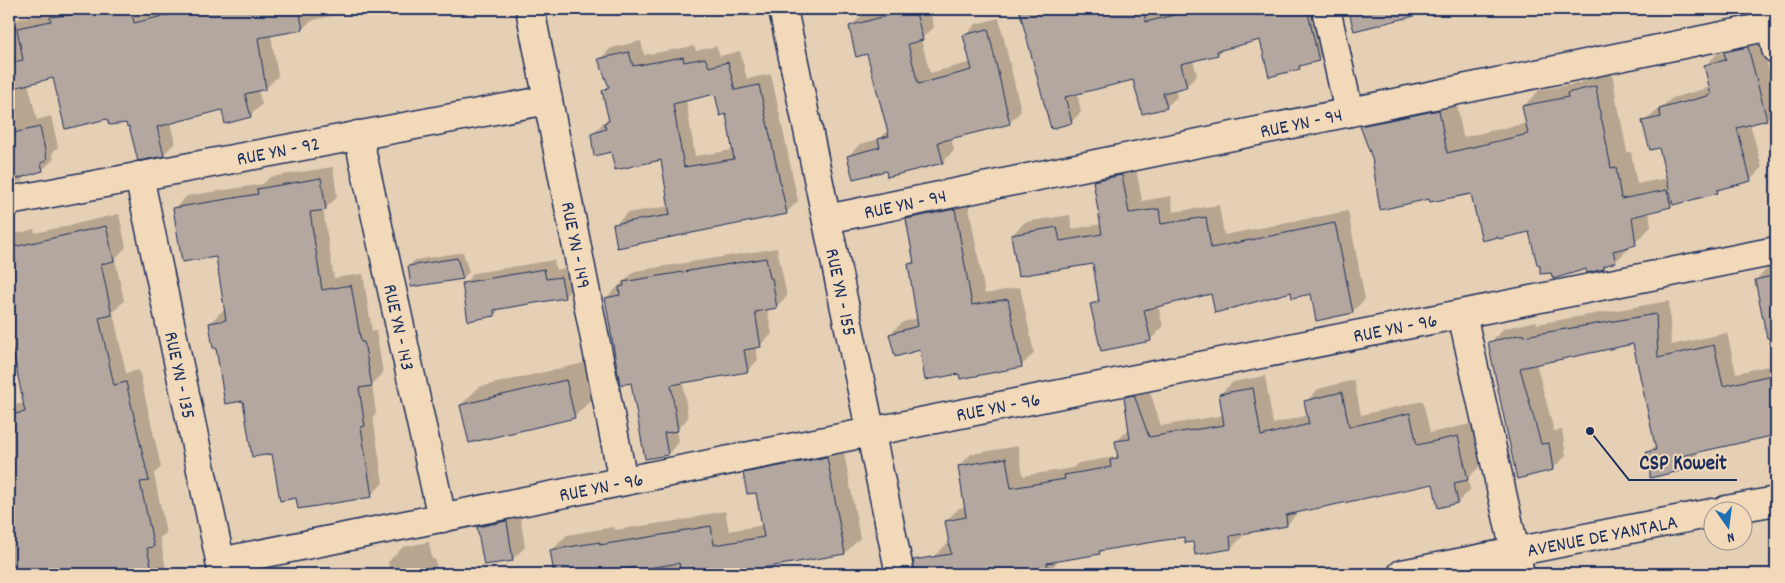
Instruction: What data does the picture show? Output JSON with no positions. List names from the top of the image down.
{
  "streets": {
    "street": [
      "RUE YN - 94",
      "RUE YN - 92",
      "RUE YN - 149",
      "RUE YN - 155",
      "RUE YN - 143",
      "RUE YN - 96",
      "RUE YN - 135",
      "AVENUE DE YANTALA"
    ]
  },
  "crossings": [
    ["RUE YN - 94", "RUE YN - 155"],
    ["RUE YN - 92", "RUE YN - 149"],
    ["RUE YN - 92", "RUE YN - 143"],
    ["RUE YN - 92", "RUE YN - 135"],
    ["RUE YN - 149", "RUE YN - 96"],
    ["RUE YN - 155", "RUE YN - 96"],
    ["RUE YN - 143", "RUE YN - 96"],
    ["RUE YN - 96", "RUE YN - 135"]
  ],
  "places": ["CSP Koweit"],
  "north": "bottom"
}
